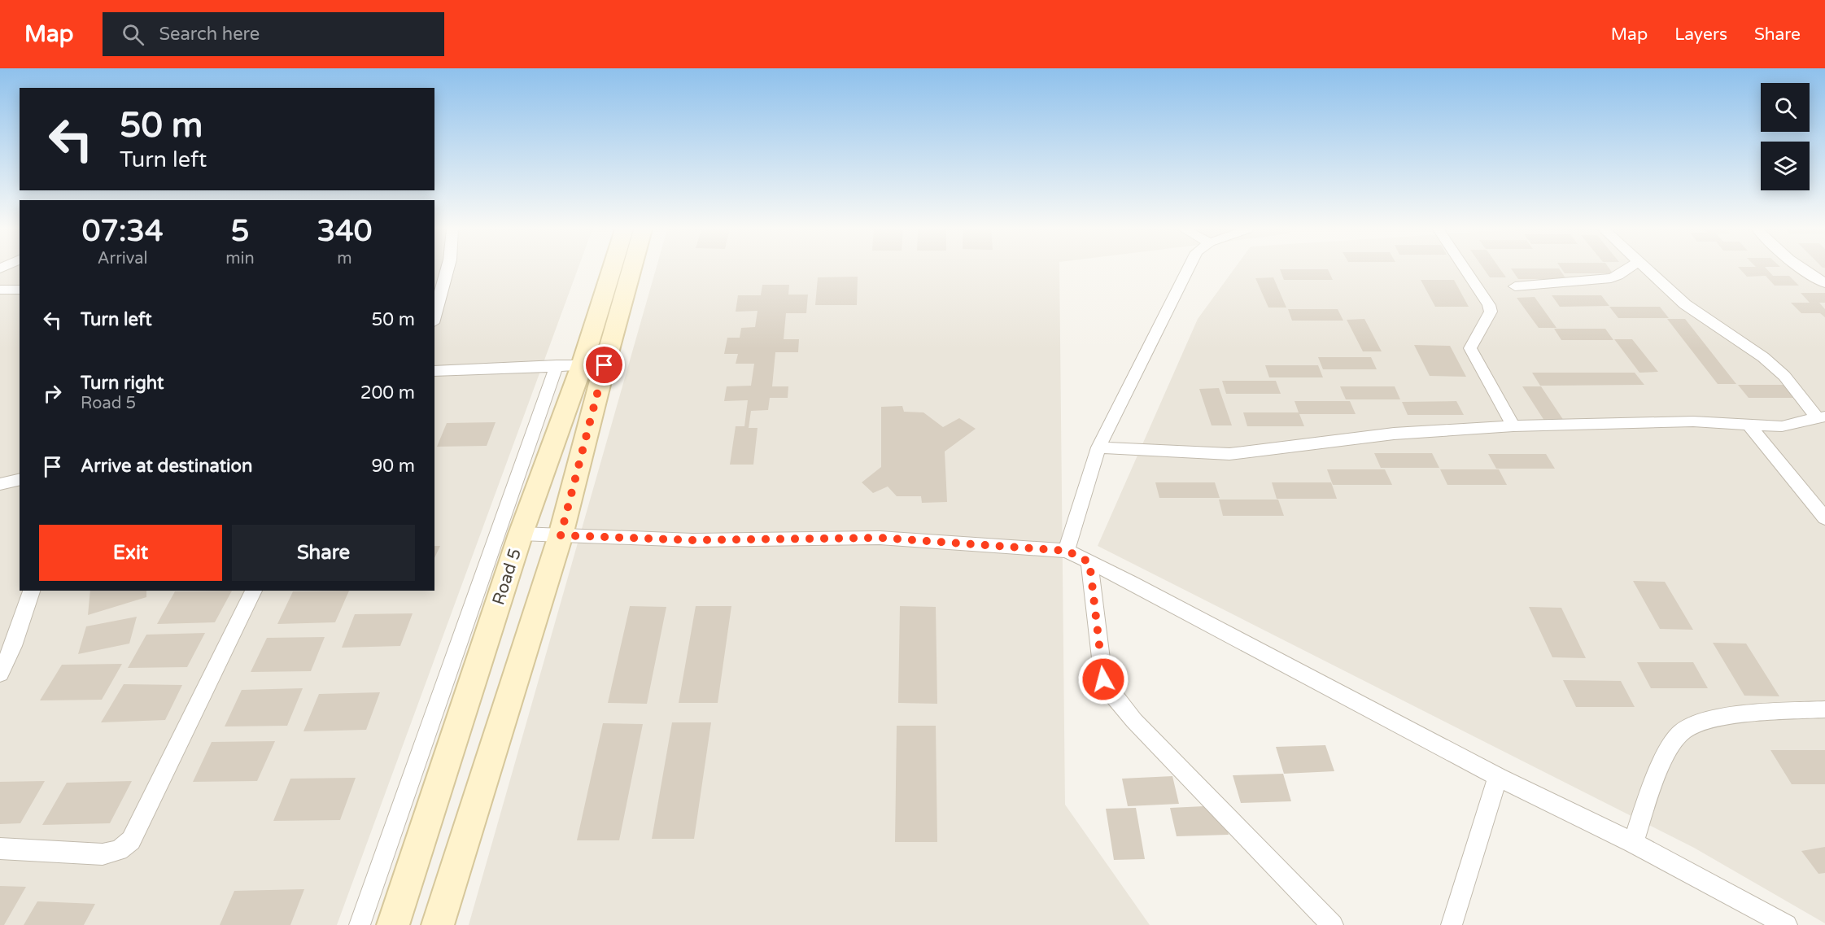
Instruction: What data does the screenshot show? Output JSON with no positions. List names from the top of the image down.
{
  "streets": {
    "street": ["Road 5"]
  },
  "page": {
    "header": "Map",
    "search": "Search here",
    "nav": ["Map", "Layers", "Share"],
    "turn": ["50 m", "Turn left"],
    "eta": [
      "07:34",
      "Arrival",
      "5",
      "min",
      "340",
      "m"
    ],
    "list": [
      {
        "name": "Turn left",
        "value": "50 m"
      },
      {
        "name": "Turn right",
        "note": "Road 5",
        "value": "200 m"
      },
      {
        "name": "Arrive at destination",
        "value": "90 m"
      }
    ],
    "buttons": ["Exit", "Share"]
  }
}
